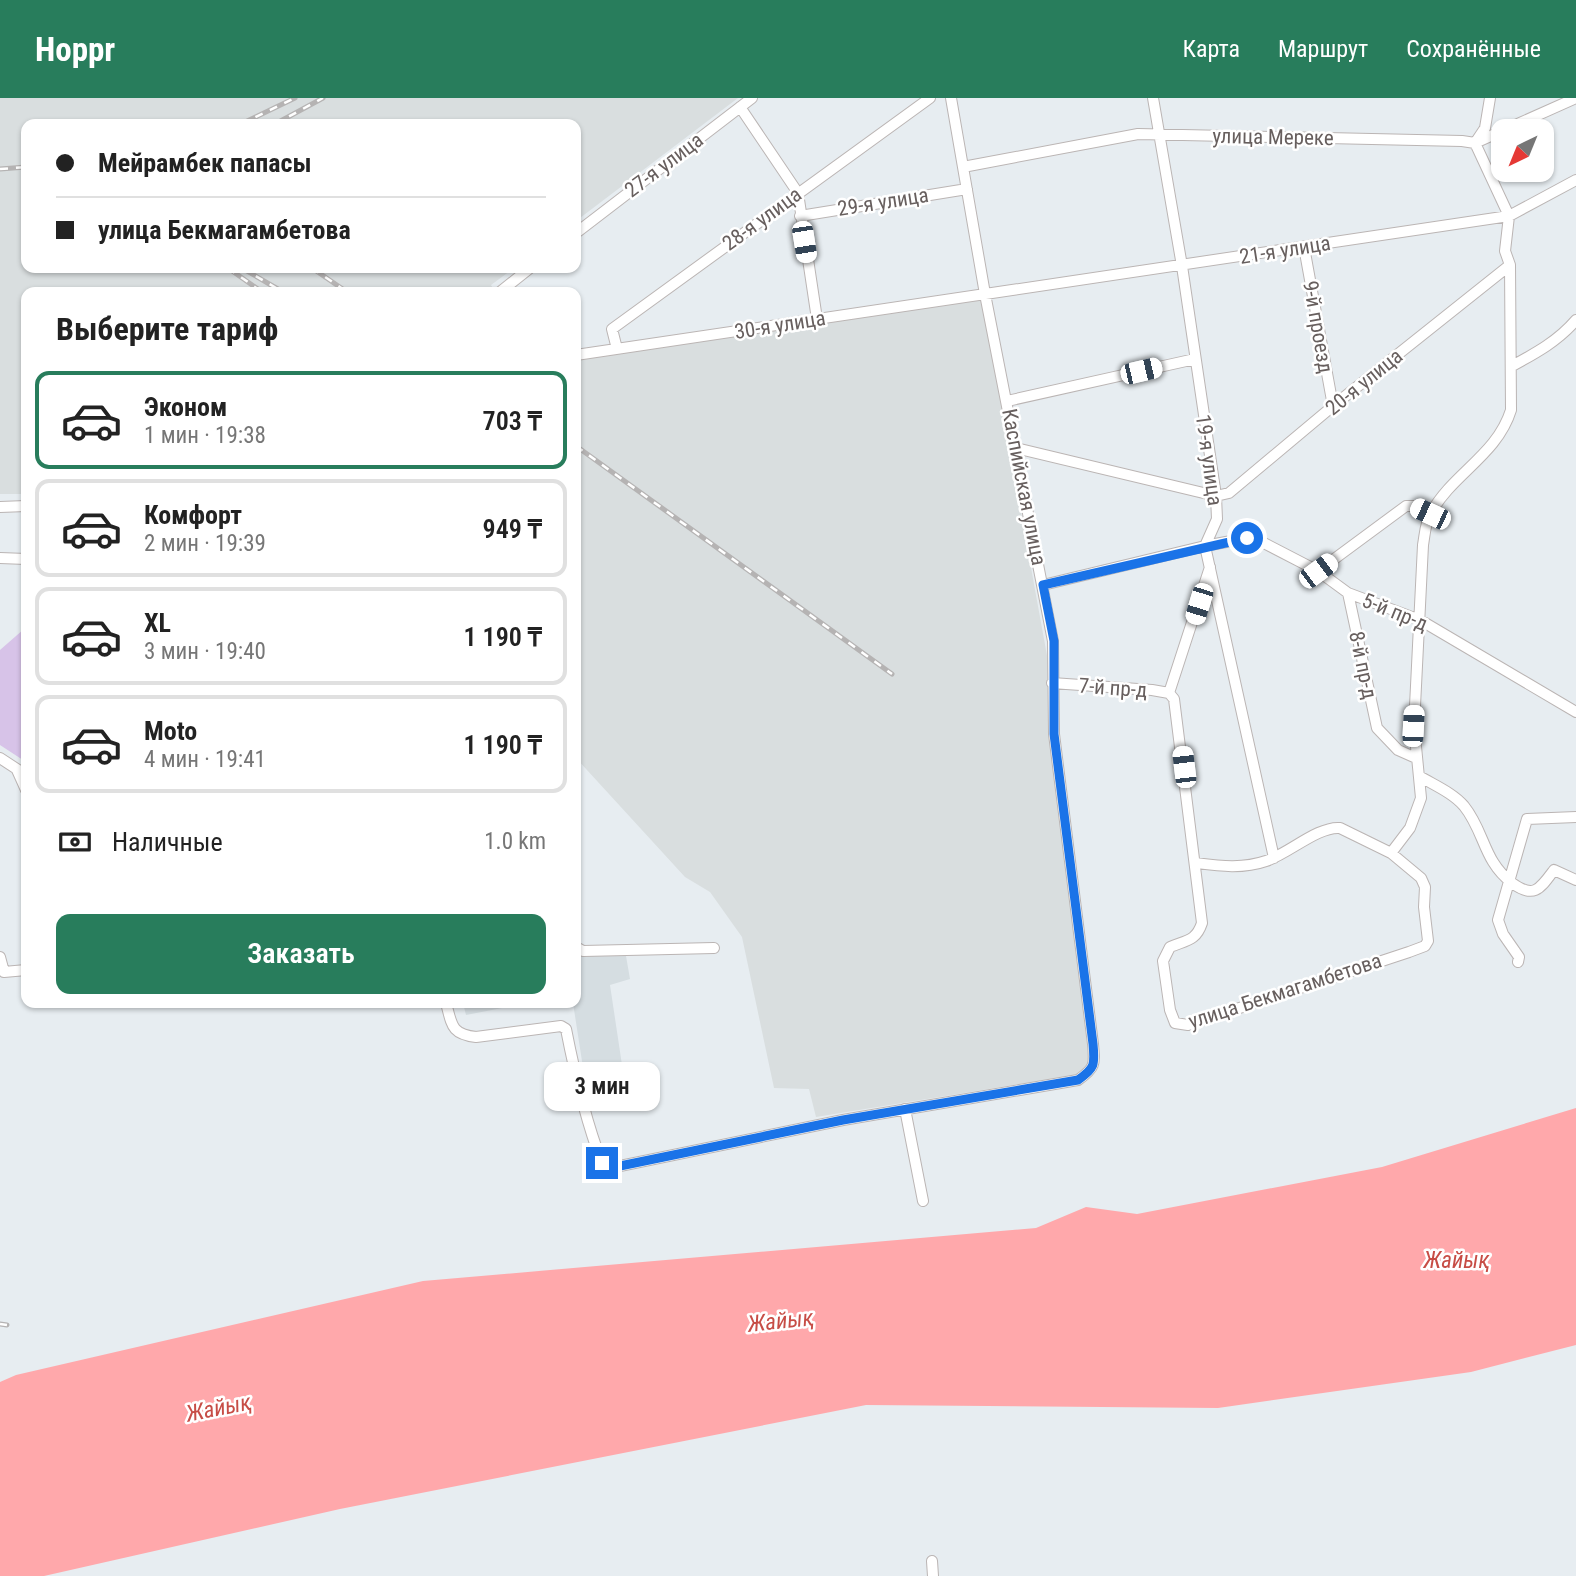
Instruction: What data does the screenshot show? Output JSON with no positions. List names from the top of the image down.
{
  "streets": {
    "street": [
      "улица Мереке",
      "27-я улица",
      "29-я улица",
      "28-я улица",
      "21-я улица",
      "30-я улица",
      "9-й проезд",
      "20-я улица",
      "19-я улица",
      "Каспийская улица",
      "5-й пр-д",
      "8-й пр-д",
      "7-й пр-д",
      "улица Бекмагамбетова"
    ]
  },
  "crossings": [
    ["улица Мереке", "19-я улица"],
    ["улица Мереке", "Каспийская улица"],
    ["29-я улица", "Каспийская улица"],
    ["28-я улица", "30-я улица"],
    ["21-я улица", "30-я улица"],
    ["21-я улица", "9-й проезд"],
    ["21-я улица", "19-я улица"],
    ["21-я улица", "Каспийская улица"],
    ["30-я улица", "Каспийская улица"],
    ["9-й проезд", "20-я улица"],
    ["20-я улица", "19-я улица"],
    ["19-я улица", "5-й пр-д"],
    ["Каспийская улица", "5-й пр-д"],
    ["Каспийская улица", "7-й пр-д"],
    ["5-й пр-д", "8-й пр-д"],
    ["7-й пр-д", "улица Бекмагамбетова"]
  ],
  "water": ["Жайық"],
  "north": "bottom left",
  "page": {
    "header": "Hoppr",
    "nav": ["Карта", "Маршрут", "Сохранённые"],
    "banner": ["Мейрамбек папасы", "улица Бекмагамбетова"],
    "heading": "Выберите тариф",
    "list": [
      {
        "name": "Эконом",
        "note": "1 мин · 19:38",
        "value": "703 ₸"
      },
      {
        "name": "Комфорт",
        "note": "2 мин · 19:39",
        "value": "949 ₸"
      },
      {
        "name": "XL",
        "note": "3 мин · 19:40",
        "value": "1 190 ₸"
      },
      {
        "name": "Moto",
        "note": "4 мин · 19:41",
        "value": "1 190 ₸"
      }
    ],
    "pay": ["Наличные", "1.0 km"],
    "buttons": "Заказать",
    "bubble": "3 мин"
  }
}
